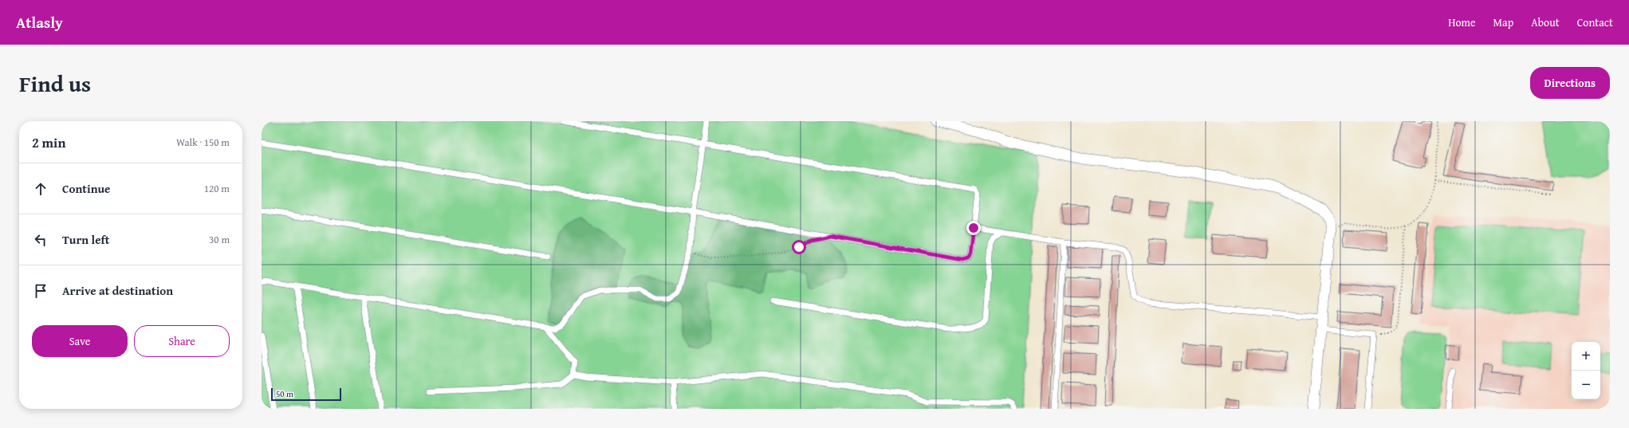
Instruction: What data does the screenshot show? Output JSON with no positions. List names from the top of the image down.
{
  "scale_bar": "50 m",
  "page": {
    "header": "Atlasly",
    "nav": [
      "Home",
      "Map",
      "About",
      "Contact"
    ],
    "title": "Find us",
    "buttons": [
      "Directions",
      ["Save", "Share"]
    ],
    "heading": ["2 min", "Walk · 150 m"],
    "list": [
      ["Continue", "120 m"],
      ["Turn left", "30 m"],
      "Arrive at destination"
    ],
    "map_buttons": ["+", "−"],
    "scale": "50 m"
  }
}
